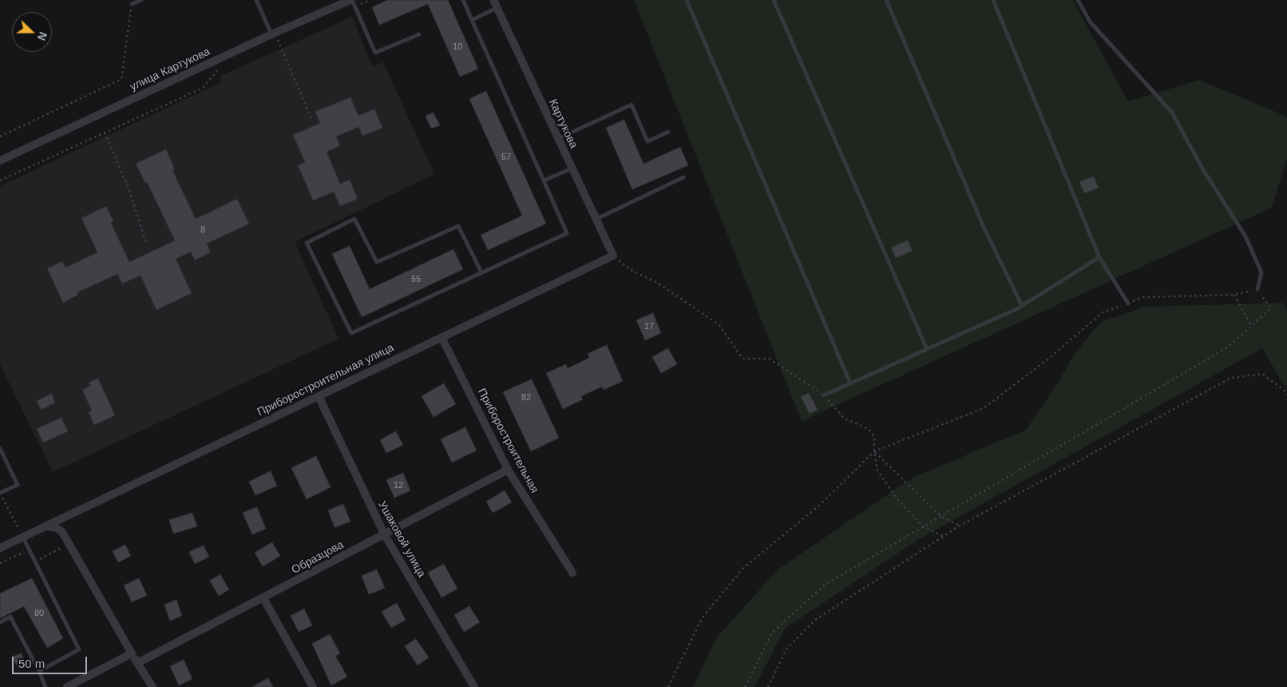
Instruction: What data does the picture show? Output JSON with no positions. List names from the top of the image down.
{
  "streets": {
    "street": [
      "улица Картукова",
      "Картукова",
      "Приборостроительная улица",
      "Приборостроительная",
      "Ушаковой улица",
      "Образцова"
    ]
  },
  "crossings": [
    ["Картукова", "Приборостроительная улица"],
    ["Приборостроительная улица", "Приборостроительная"],
    ["Приборостроительная улица", "Ушаковой улица"],
    ["Приборостроительная", "Образцова"],
    ["Ушаковой улица", "Образцова"]
  ],
  "house_numbers": [
    "10",
    "57",
    "8",
    "55",
    "17",
    "82",
    "12",
    "80"
  ],
  "scale_bar": "50 m",
  "north": "right"
}
